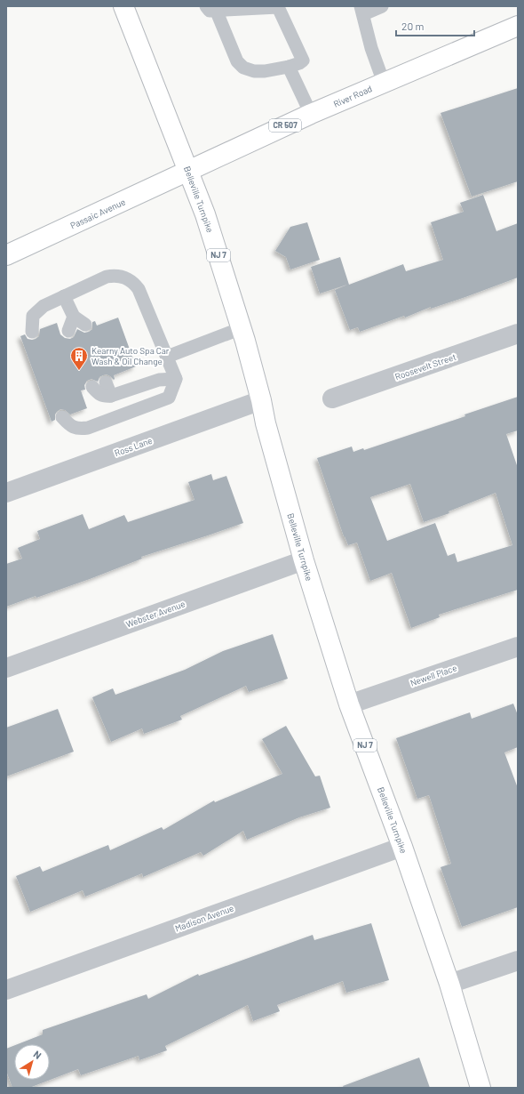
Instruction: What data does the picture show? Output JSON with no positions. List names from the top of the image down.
{
  "streets": {
    "main road": [
      "River Road",
      "CR 507",
      "Belleville Turnpike",
      "Passaic Avenue",
      "NJ 7"
    ],
    "street": [
      "Roosevelt Street",
      "Ross Lane",
      "Webster Avenue",
      "Newell Place",
      "Madison Avenue"
    ]
  },
  "crossings": [
    ["River Road", "Belleville Turnpike"],
    ["River Road", "Passaic Avenue"],
    ["Belleville Turnpike", "Passaic Avenue"],
    ["Belleville Turnpike", "Ross Lane"],
    ["Belleville Turnpike", "Webster Avenue"],
    ["Belleville Turnpike", "Newell Place"],
    ["Belleville Turnpike", "Madison Avenue"]
  ],
  "places": {
    "building": ["Kearny Auto Spa Car Wash & Oil Change"]
  },
  "scale_bar": "20 m",
  "north": "top right"
}
